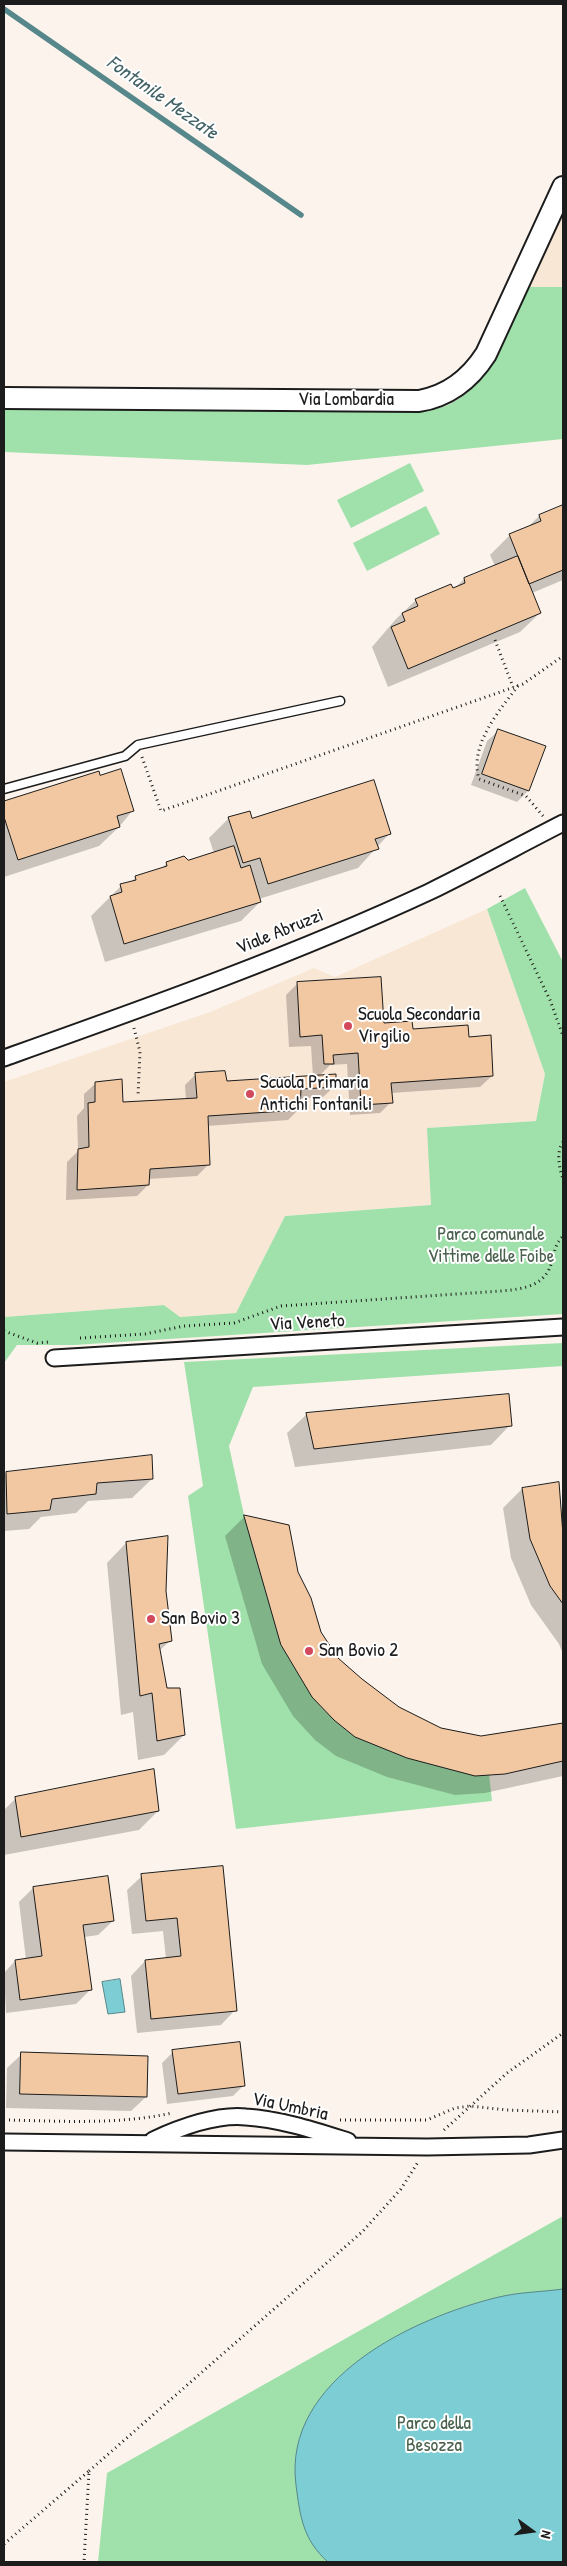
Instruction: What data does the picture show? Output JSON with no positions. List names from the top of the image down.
{
  "streets": {
    "street": [
      "Via Lombardia",
      "Viale Abruzzi",
      "Via Veneto",
      "Via Umbria"
    ]
  },
  "water": ["Fontanile Mezzate"],
  "parks": ["Parco comunale Vittime delle Foibe", "Parco della Besozza"],
  "places": [
    "Scuola Secondaria Virgilio",
    "Scuola Primaria Antichi Fontanili",
    "San Bovio 3",
    "San Bovio 2"
  ],
  "north": "right"
}
